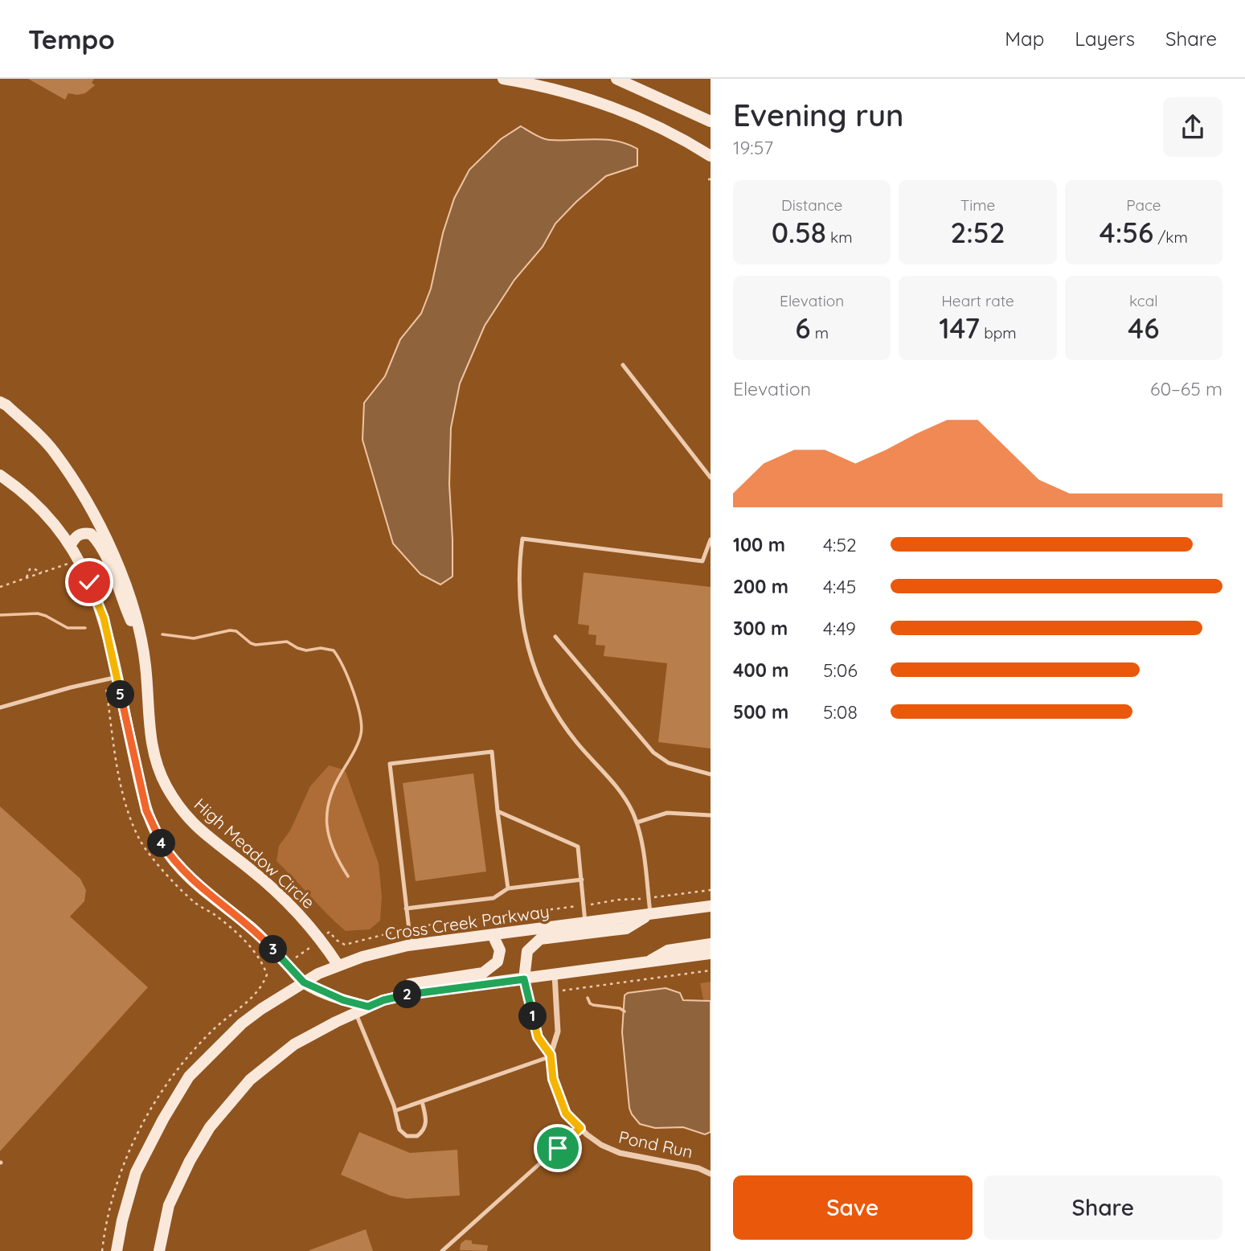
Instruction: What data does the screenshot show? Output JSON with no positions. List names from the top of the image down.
{
  "streets": {
    "street": ["High Meadow Circle", "Cross Creek Parkway", "Pond Run"]
  },
  "crossings": [
    ["High Meadow Circle", "Cross Creek Parkway"]
  ],
  "page": {
    "header": "Tempo",
    "nav": ["Map", "Layers", "Share"],
    "heading": ["Evening run", "19:57"],
    "stats": [
      ["Distance", "0.58 km"],
      ["Time", "2:52"],
      ["Pace", "4:56 /km"],
      ["Elevation", "6 m"],
      ["Heart rate", "147 bpm"],
      ["kcal", "46"]
    ],
    "chart": ["Elevation", "60–65 m"],
    "list": [
      {
        "name": "100 m",
        "note": "4:52"
      },
      {
        "name": "200 m",
        "note": "4:45"
      },
      {
        "name": "300 m",
        "note": "4:49"
      },
      {
        "name": "400 m",
        "note": "5:06"
      },
      {
        "name": "500 m",
        "note": "5:08"
      }
    ],
    "pins": [
      "5",
      "4",
      "3",
      "2",
      "1"
    ],
    "buttons": ["Save", "Share"]
  }
}
